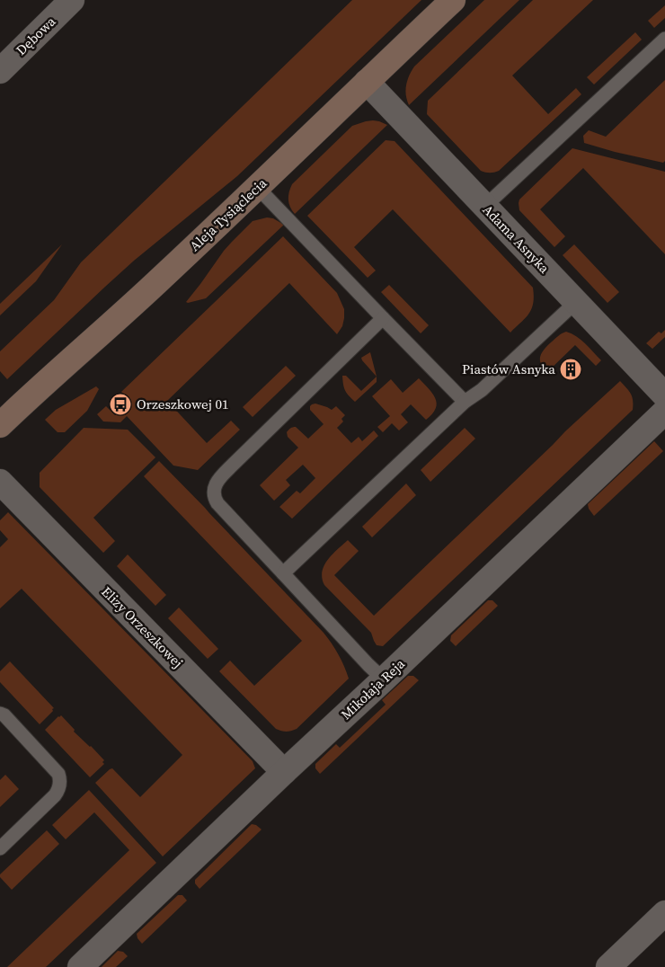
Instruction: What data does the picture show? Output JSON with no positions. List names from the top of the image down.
{
  "streets": {
    "street": [
      "Dębowa",
      "Aleja Tysiąclecia",
      "Adama Asnyka",
      "Elizy Orzeszkowej",
      "Mikołaja Reja"
    ]
  },
  "crossings": [
    ["Aleja Tysiąclecia", "Adama Asnyka"],
    ["Elizy Orzeszkowej", "Mikołaja Reja"]
  ],
  "places": {
    "building": ["Piastów Asnyka"],
    "bus stop": ["Orzeszkowej 01"]
  }
}
